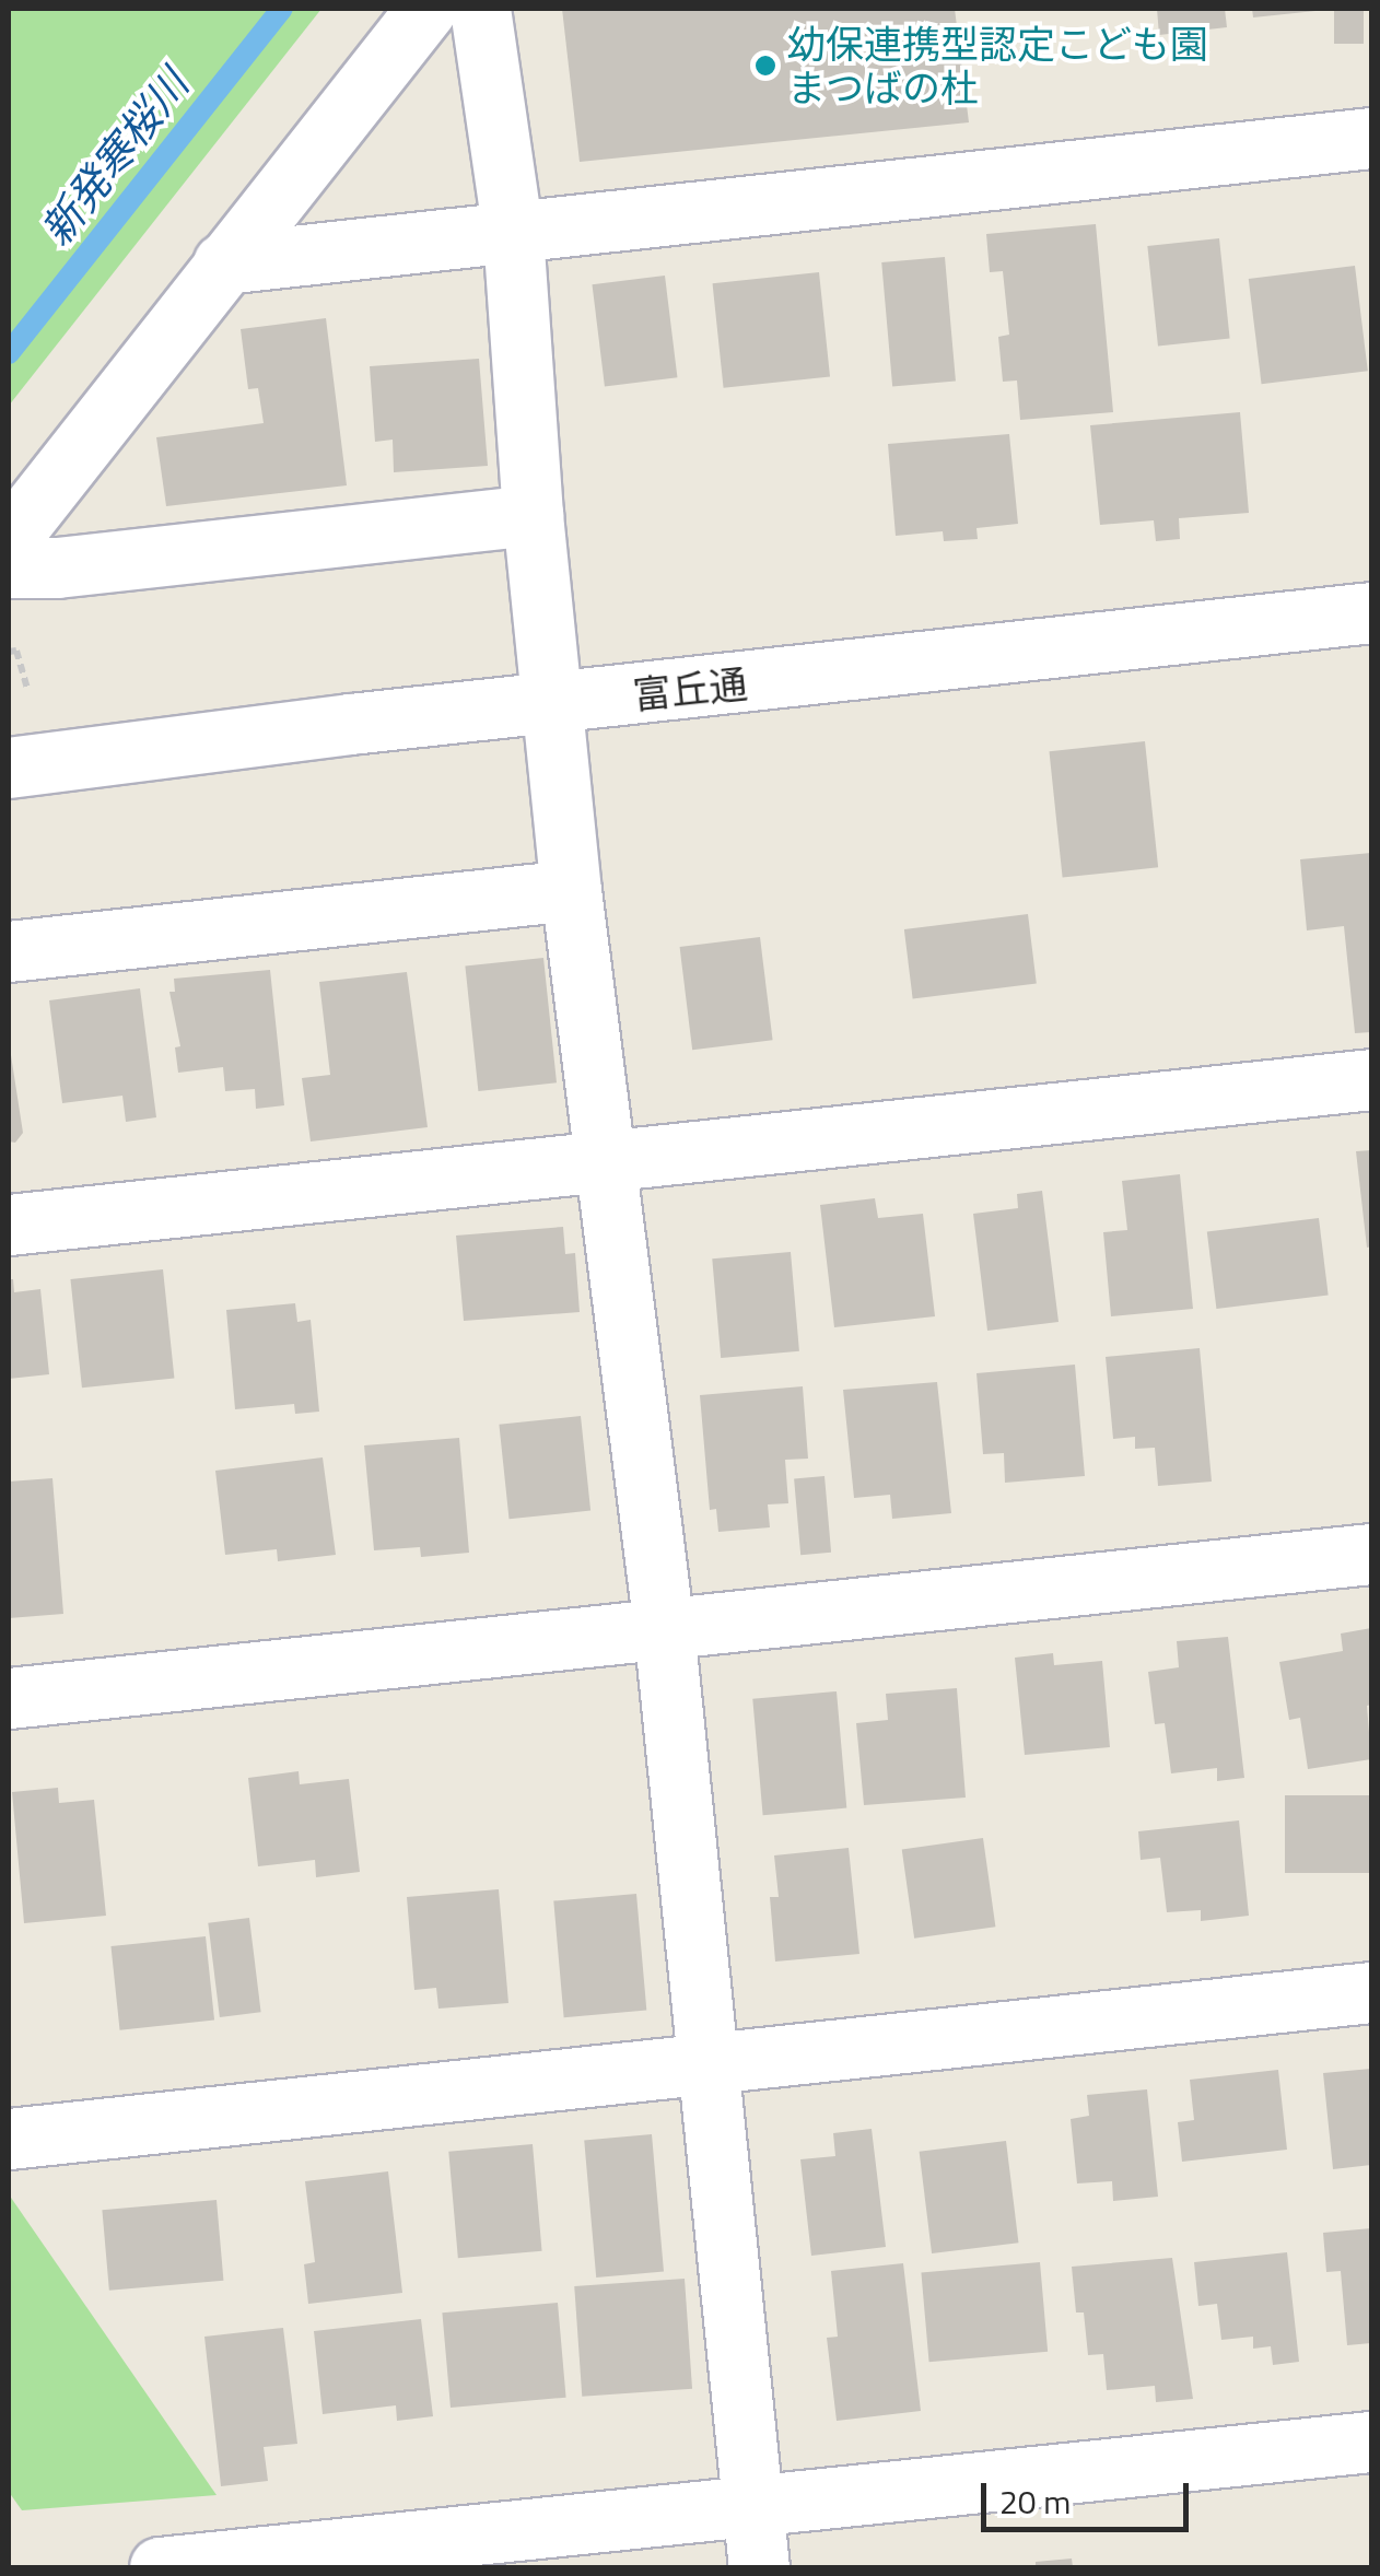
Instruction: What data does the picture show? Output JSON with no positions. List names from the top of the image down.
{
  "streets": {
    "street": ["富丘通"]
  },
  "water": ["新発寒桜川"],
  "places": ["幼保連携型認定こども園 まつばの杜"],
  "scale_bar": "20 m"
}
